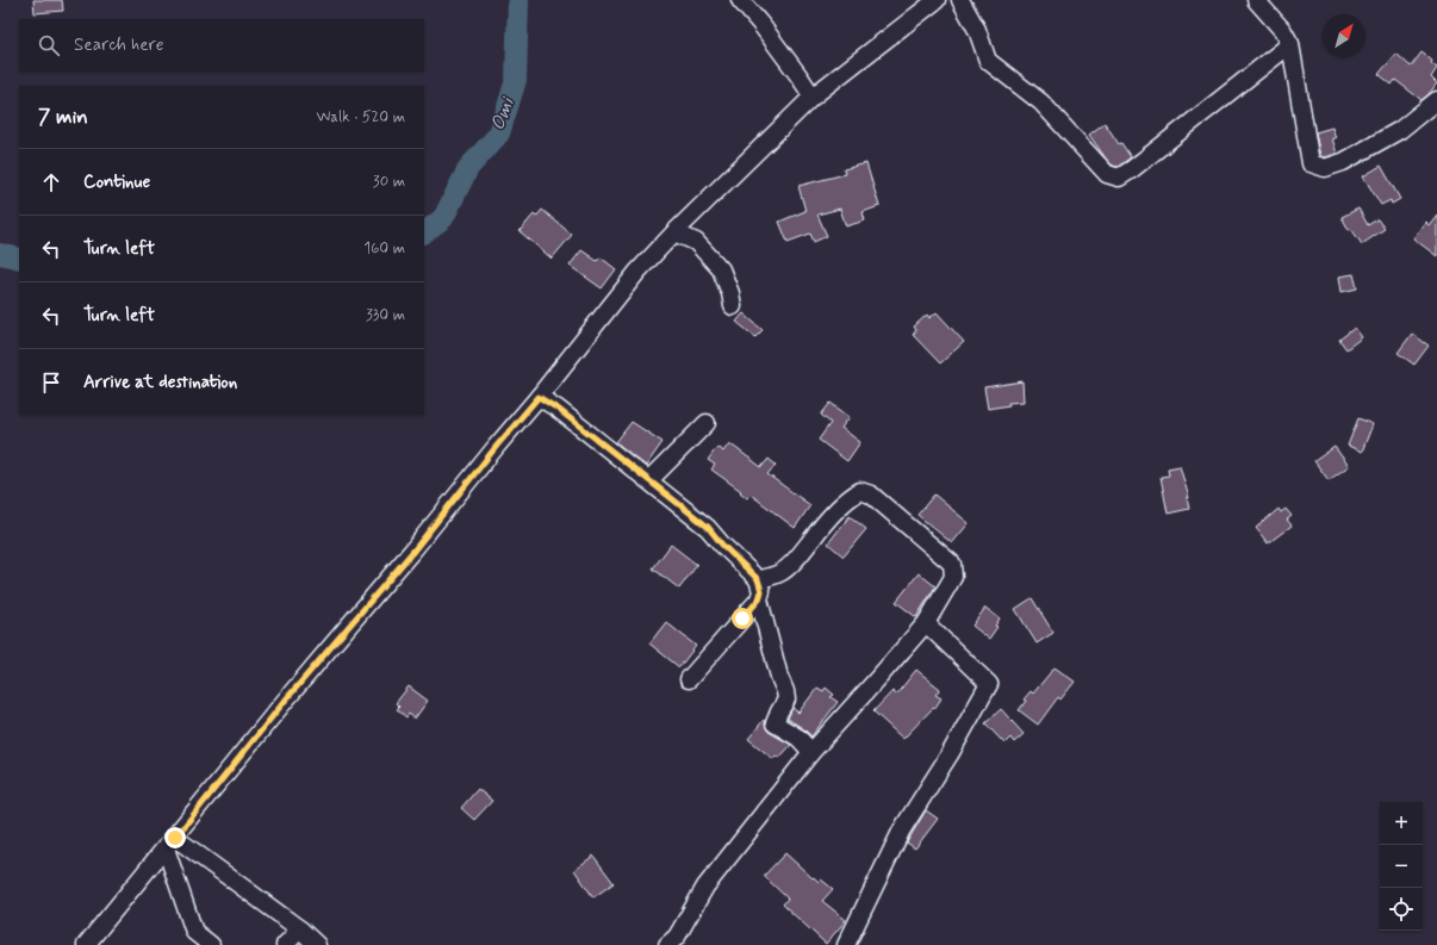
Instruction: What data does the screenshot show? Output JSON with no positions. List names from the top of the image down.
{
  "water": ["Omi"],
  "north": "top right",
  "page": {
    "search": "Search here",
    "heading": ["7 min", "Walk · 520 m"],
    "list": [
      ["Continue", "30 m"],
      ["Turn left", "160 m"],
      ["Turn left", "330 m"],
      "Arrive at destination"
    ],
    "map_buttons": ["+", "−"]
  }
}
